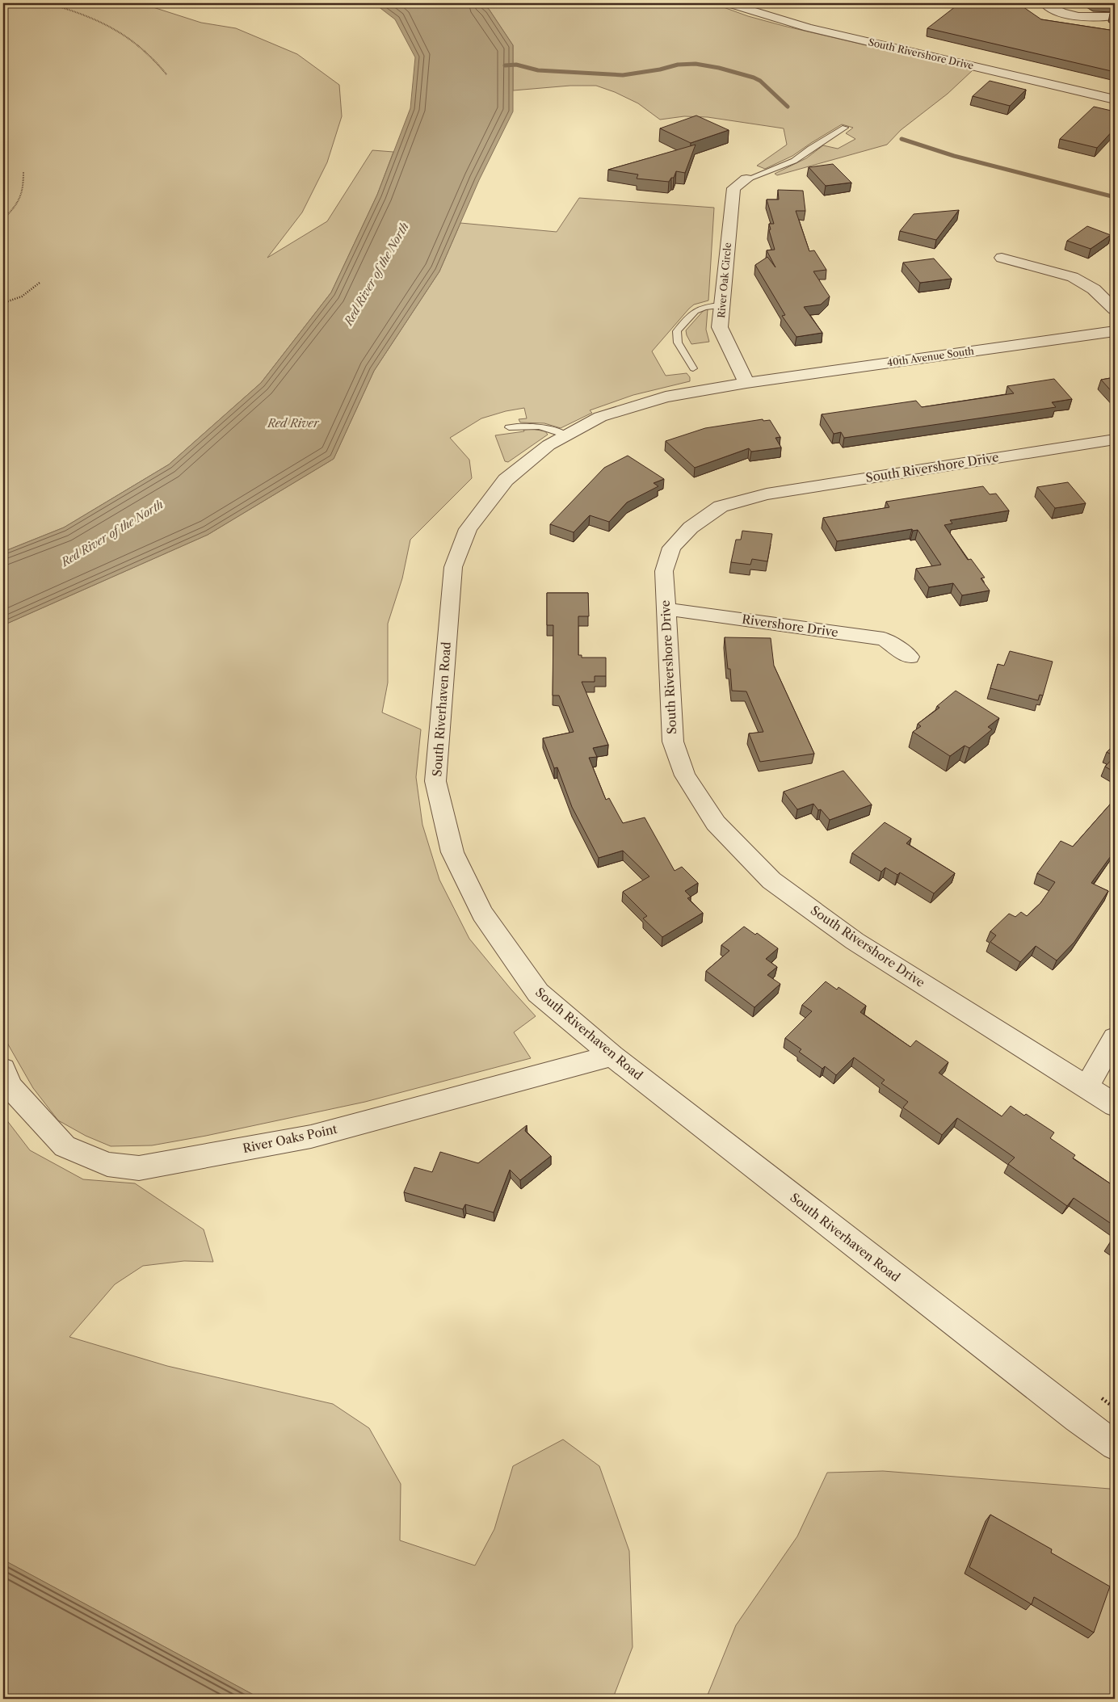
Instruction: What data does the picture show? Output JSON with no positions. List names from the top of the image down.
{
  "streets": {
    "street": [
      "South Rivershore Drive",
      "River Oak Circle",
      "40th Avenue South",
      "Rivershore Drive",
      "South Riverhaven Road",
      "River Oaks Point"
    ]
  },
  "crossings": [
    ["South Rivershore Drive", "Rivershore Drive"],
    ["River Oak Circle", "40th Avenue South"],
    ["River Oak Circle", "South Riverhaven Road"],
    ["40th Avenue South", "South Riverhaven Road"],
    ["South Riverhaven Road", "River Oaks Point"]
  ],
  "water": ["Red River of the North", "Red River"]
}
